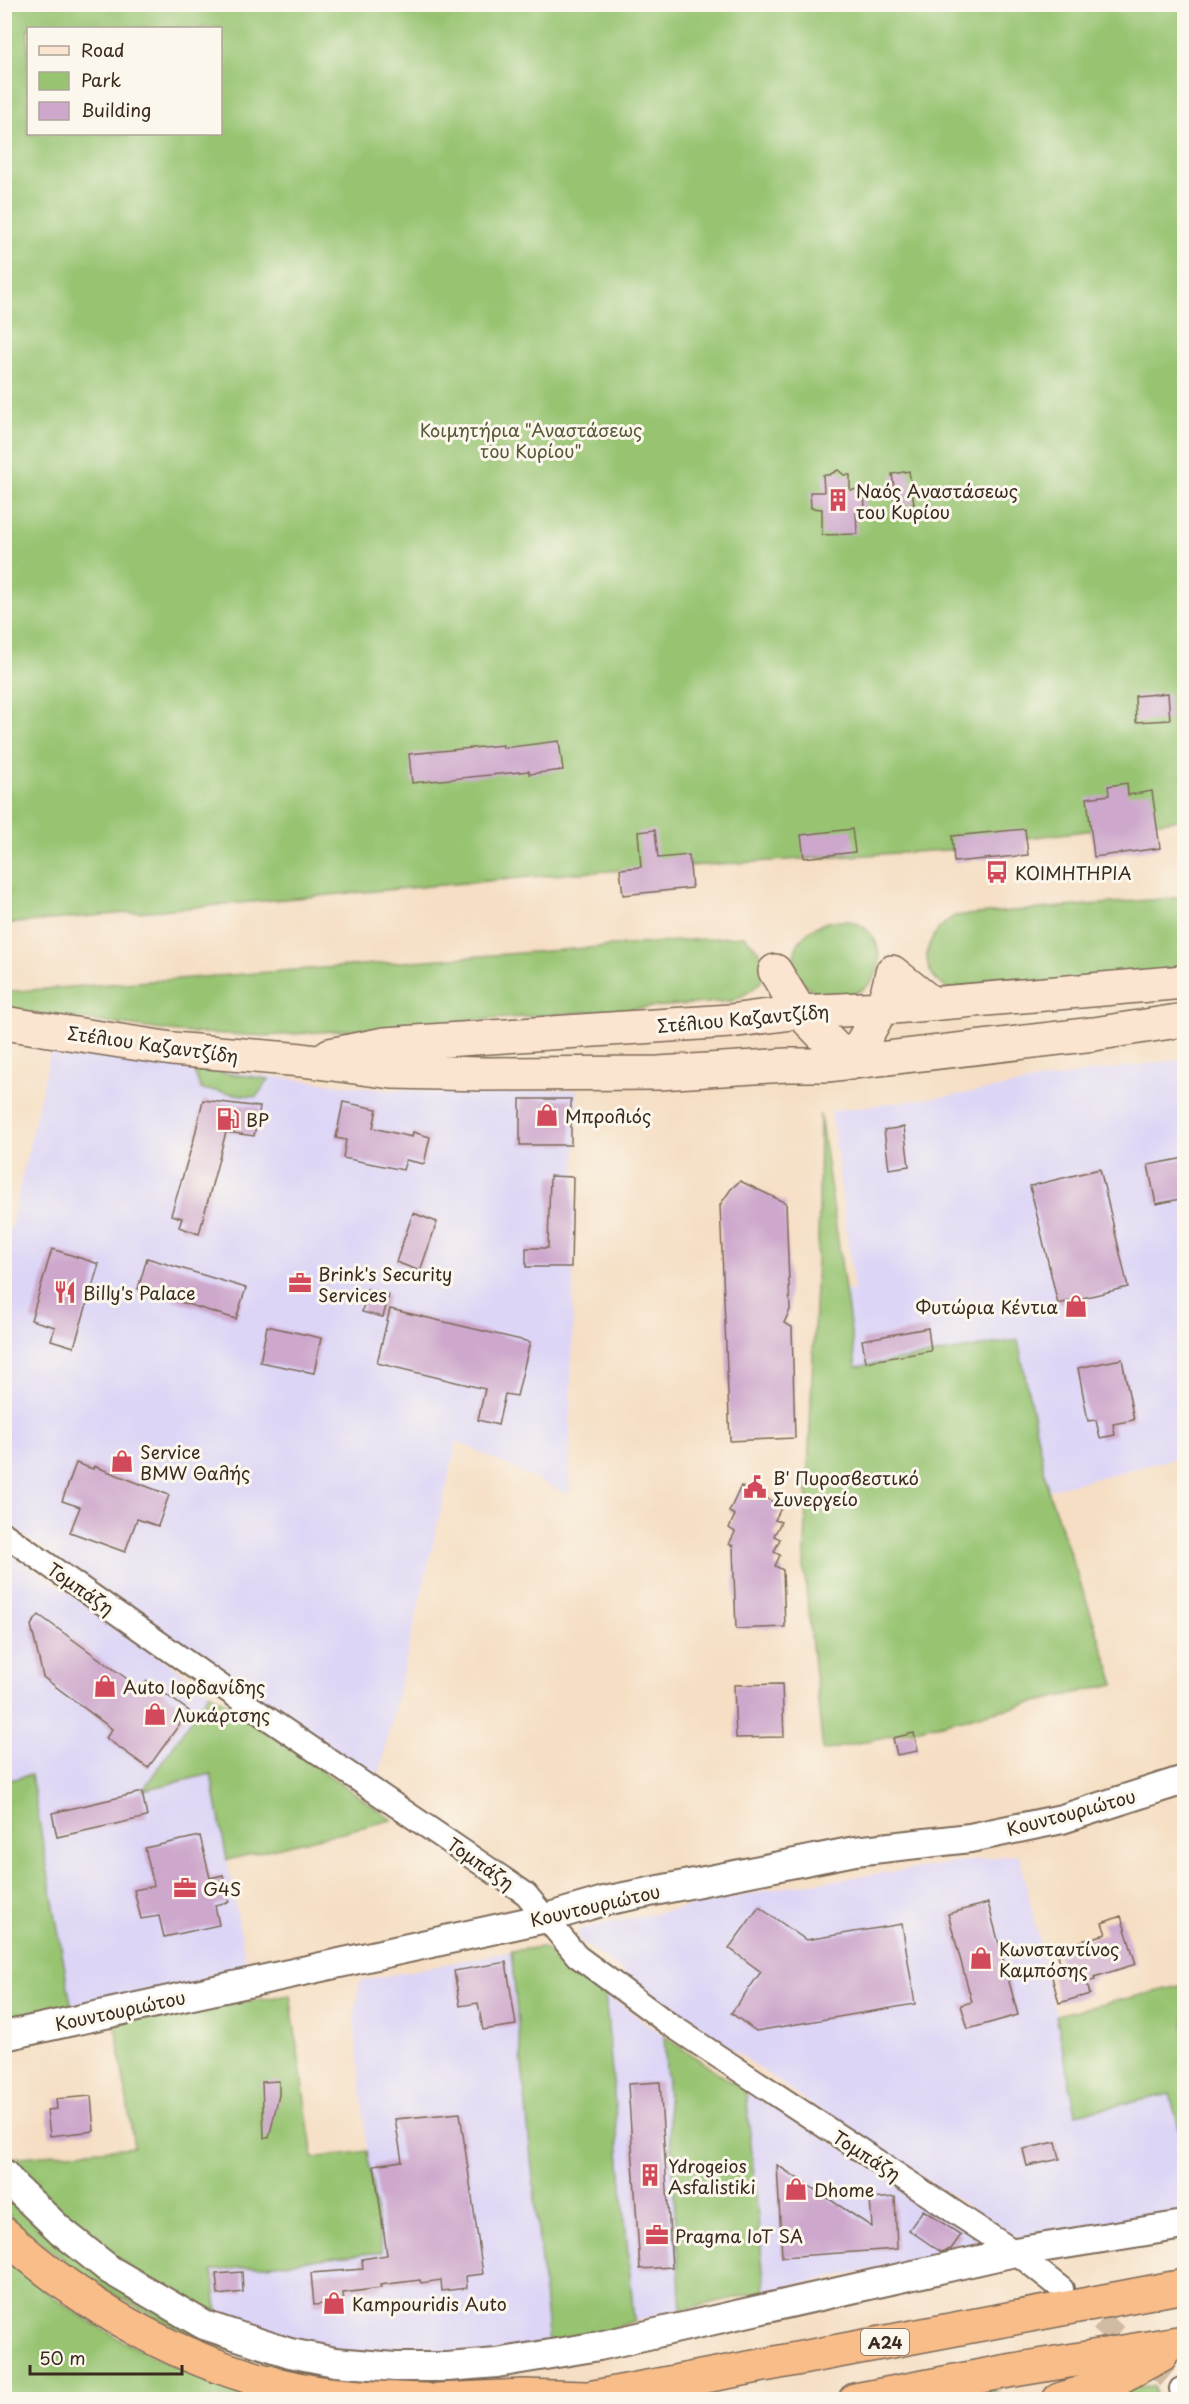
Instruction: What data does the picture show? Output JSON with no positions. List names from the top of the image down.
{
  "streets": {
    "highway": ["Α24"],
    "main road": ["Στέλιου Καζαντζίδη"],
    "street": ["Τομπάζη", "Κουντουριώτου"]
  },
  "crossings": [
    ["Τομπάζη", "Κουντουριώτου"]
  ],
  "parks": ["Κοιμητήρια \"Αναστάσεως του Κυρίου\""],
  "places": {
    "building": ["Ναός Αναστάσεως του Κυρίου", "Ydrogeios Asfalistiki"],
    "bus stop": ["ΚΟΙΜΗΤΗΡΙΑ"],
    "shop": [
      "Μπρολιός",
      "Φυτώρια Κέντια",
      "Service BMW Θαλής",
      "Auto Ιορδανίδης",
      "Λυκάρτσης",
      "Κωνσταντίνος Καμπόσης",
      "Dhome",
      "Kampouridis Auto"
    ],
    "fuel station": ["BP"],
    "office": ["Brink's Security Services", "G4S", "Pragma IoT SA"],
    "restaurant": ["Billy's Palace"],
    "public building": ["Β' Πυροσβεστικό Συνεργείο"]
  },
  "legend": ["Road", "Park", "Building"],
  "scale_bar": "50 m"
}
